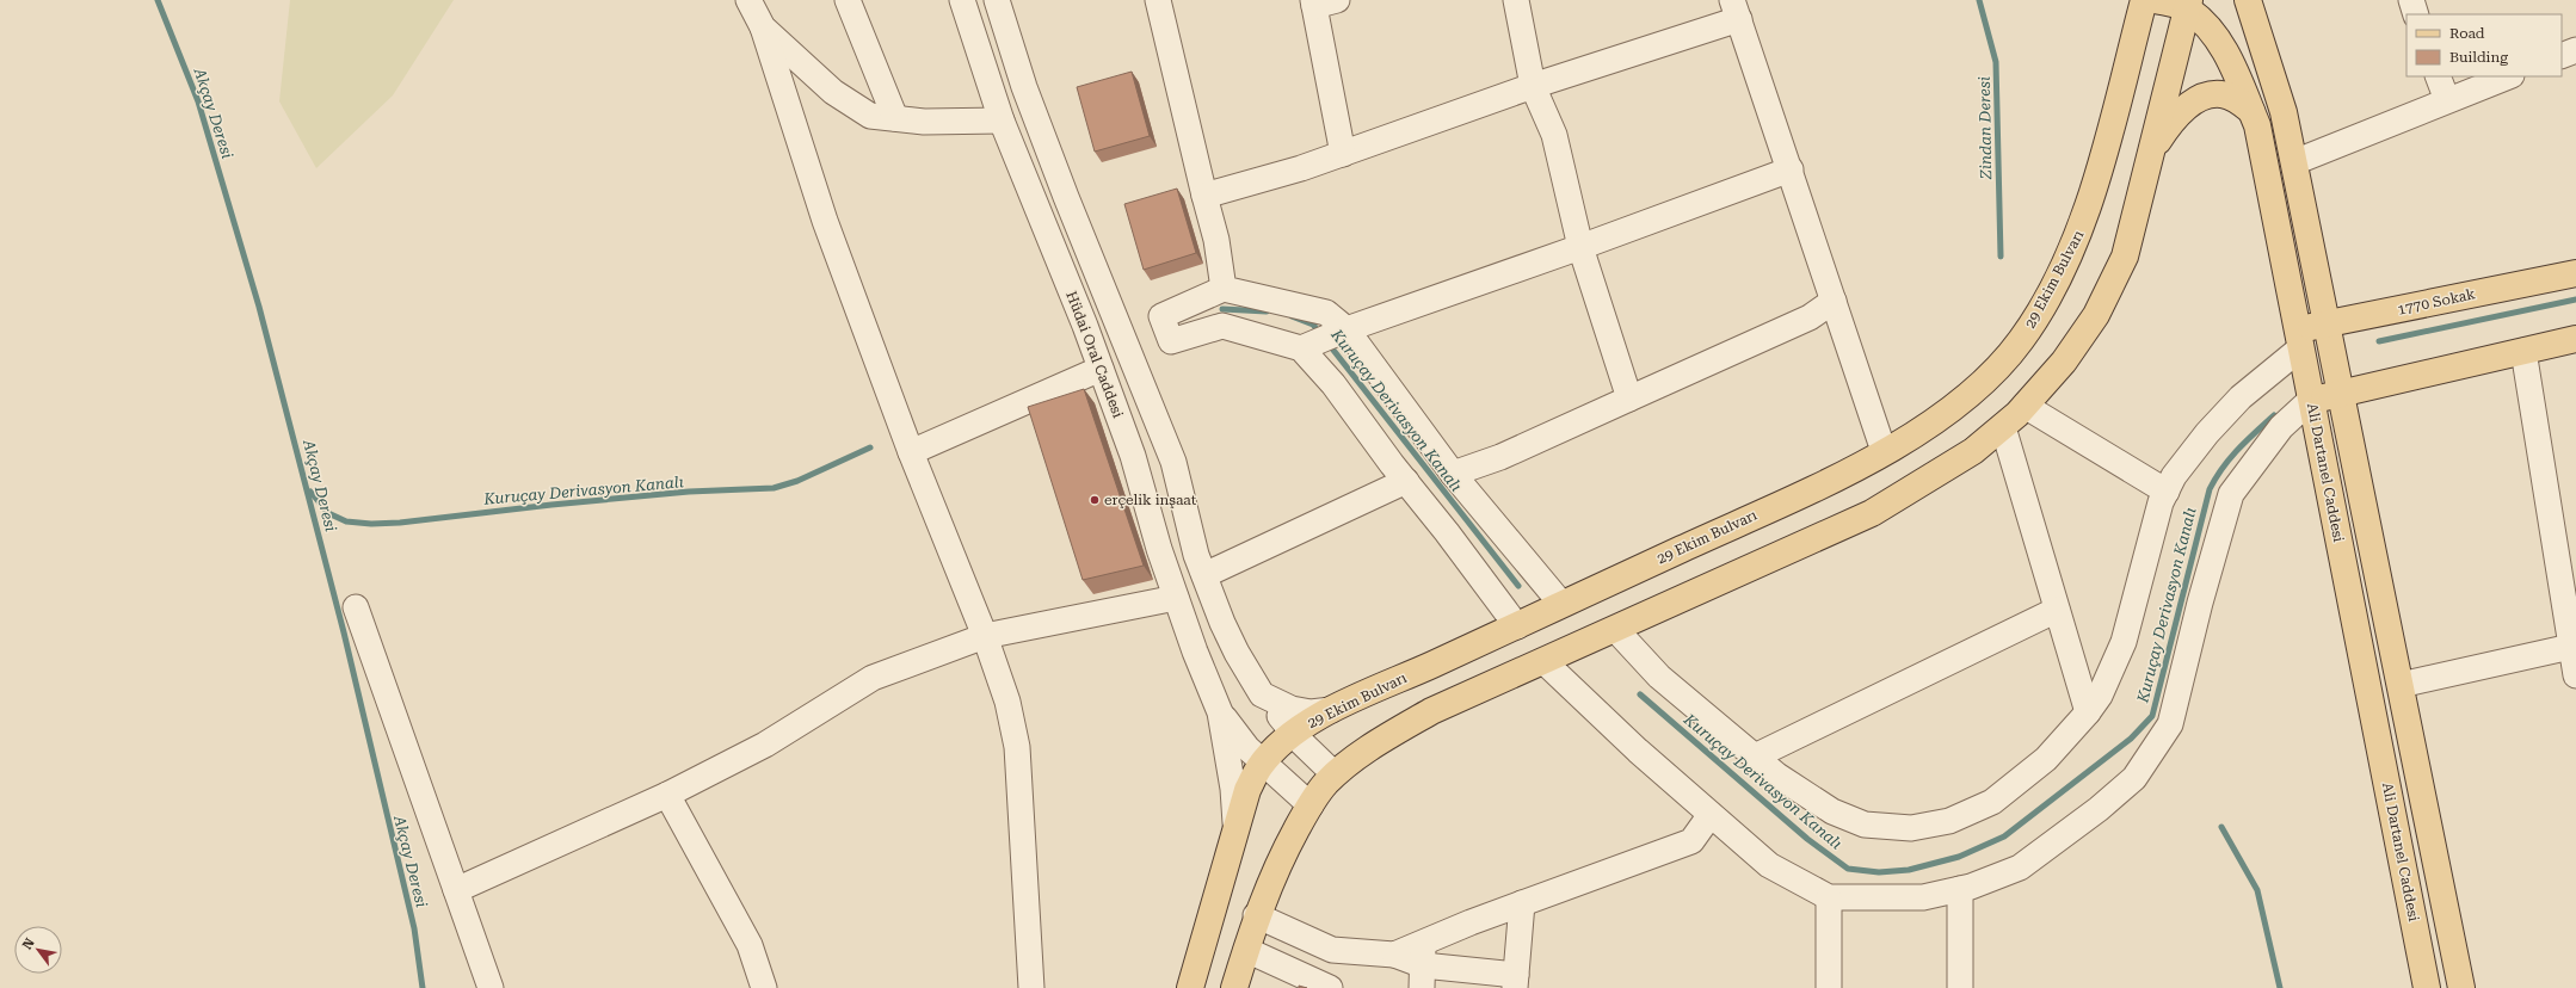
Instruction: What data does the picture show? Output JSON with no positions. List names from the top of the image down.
{
  "streets": {
    "main road": ["29 Ekim Bulvarı", "1770 Sokak", "Ali Dartanel Caddesi"],
    "street": ["Hüdai Oral Caddesi"]
  },
  "crossings": [
    ["1770 Sokak", "Ali Dartanel Caddesi"]
  ],
  "water": ["Akçay Deresi", "Zindan Deresi", "Kuruçay Derivasyon Kanalı"],
  "places": ["erçelik inşaat"],
  "legend": ["Road", "Building"],
  "north": "top left"
}
